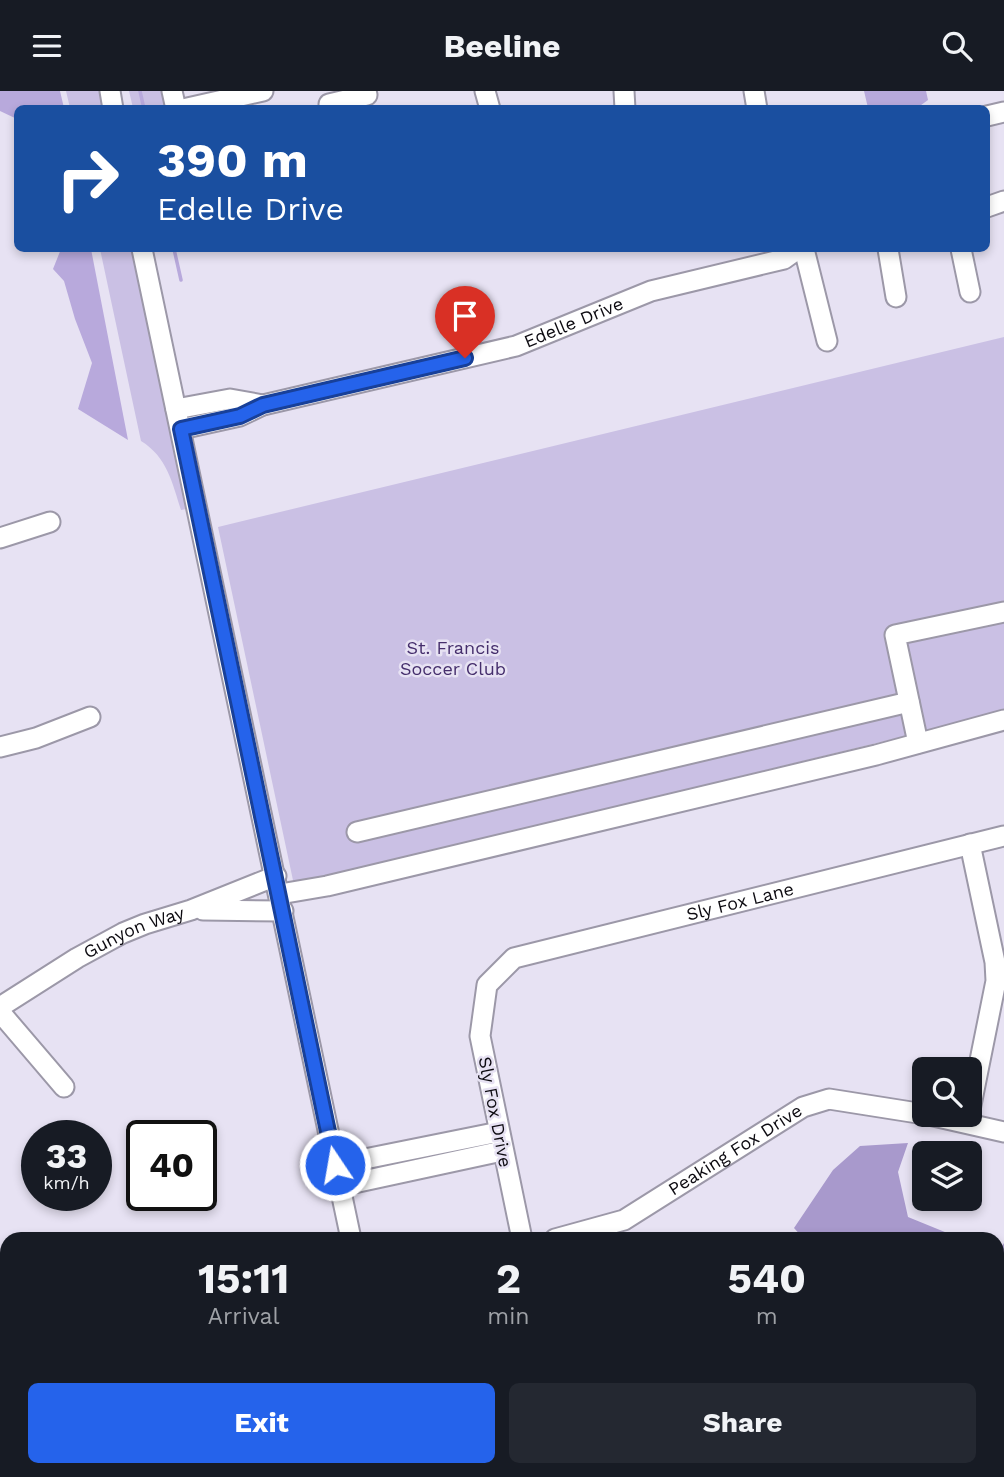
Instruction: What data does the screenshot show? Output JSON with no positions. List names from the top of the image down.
{
  "streets": {
    "street": [
      "Edelle Drive",
      "Sly Fox Lane",
      "Gunyon Way",
      "Sly Fox Drive",
      "Peaking Fox Drive"
    ]
  },
  "crossings": [
    ["Sly Fox Lane", "Sly Fox Drive"]
  ],
  "parks": ["St. Francis Soccer Club"],
  "page": {
    "header": "Beeline",
    "turn": ["390 m", "Edelle Drive"],
    "speed": "33 km/h",
    "limit": "40",
    "eta": [
      "15:11",
      "Arrival",
      "2",
      "min",
      "540",
      "m"
    ],
    "buttons": ["Exit", "Share"]
  }
}
